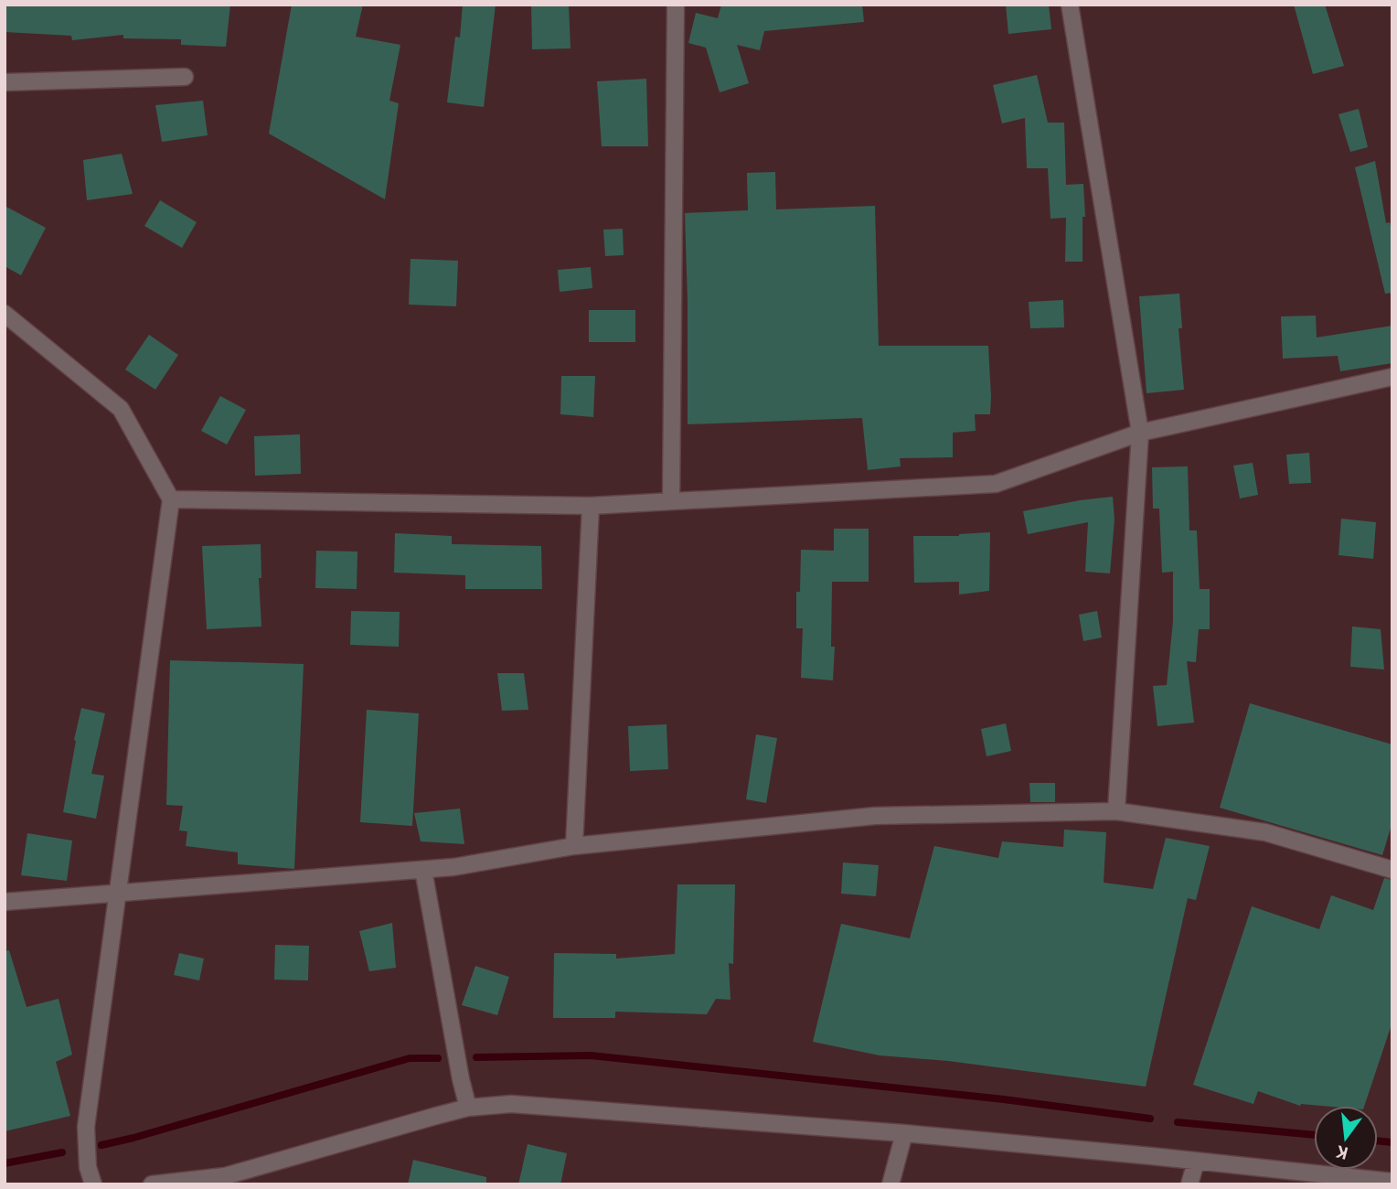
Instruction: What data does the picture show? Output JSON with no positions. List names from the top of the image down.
{
  "north": "bottom"
}
